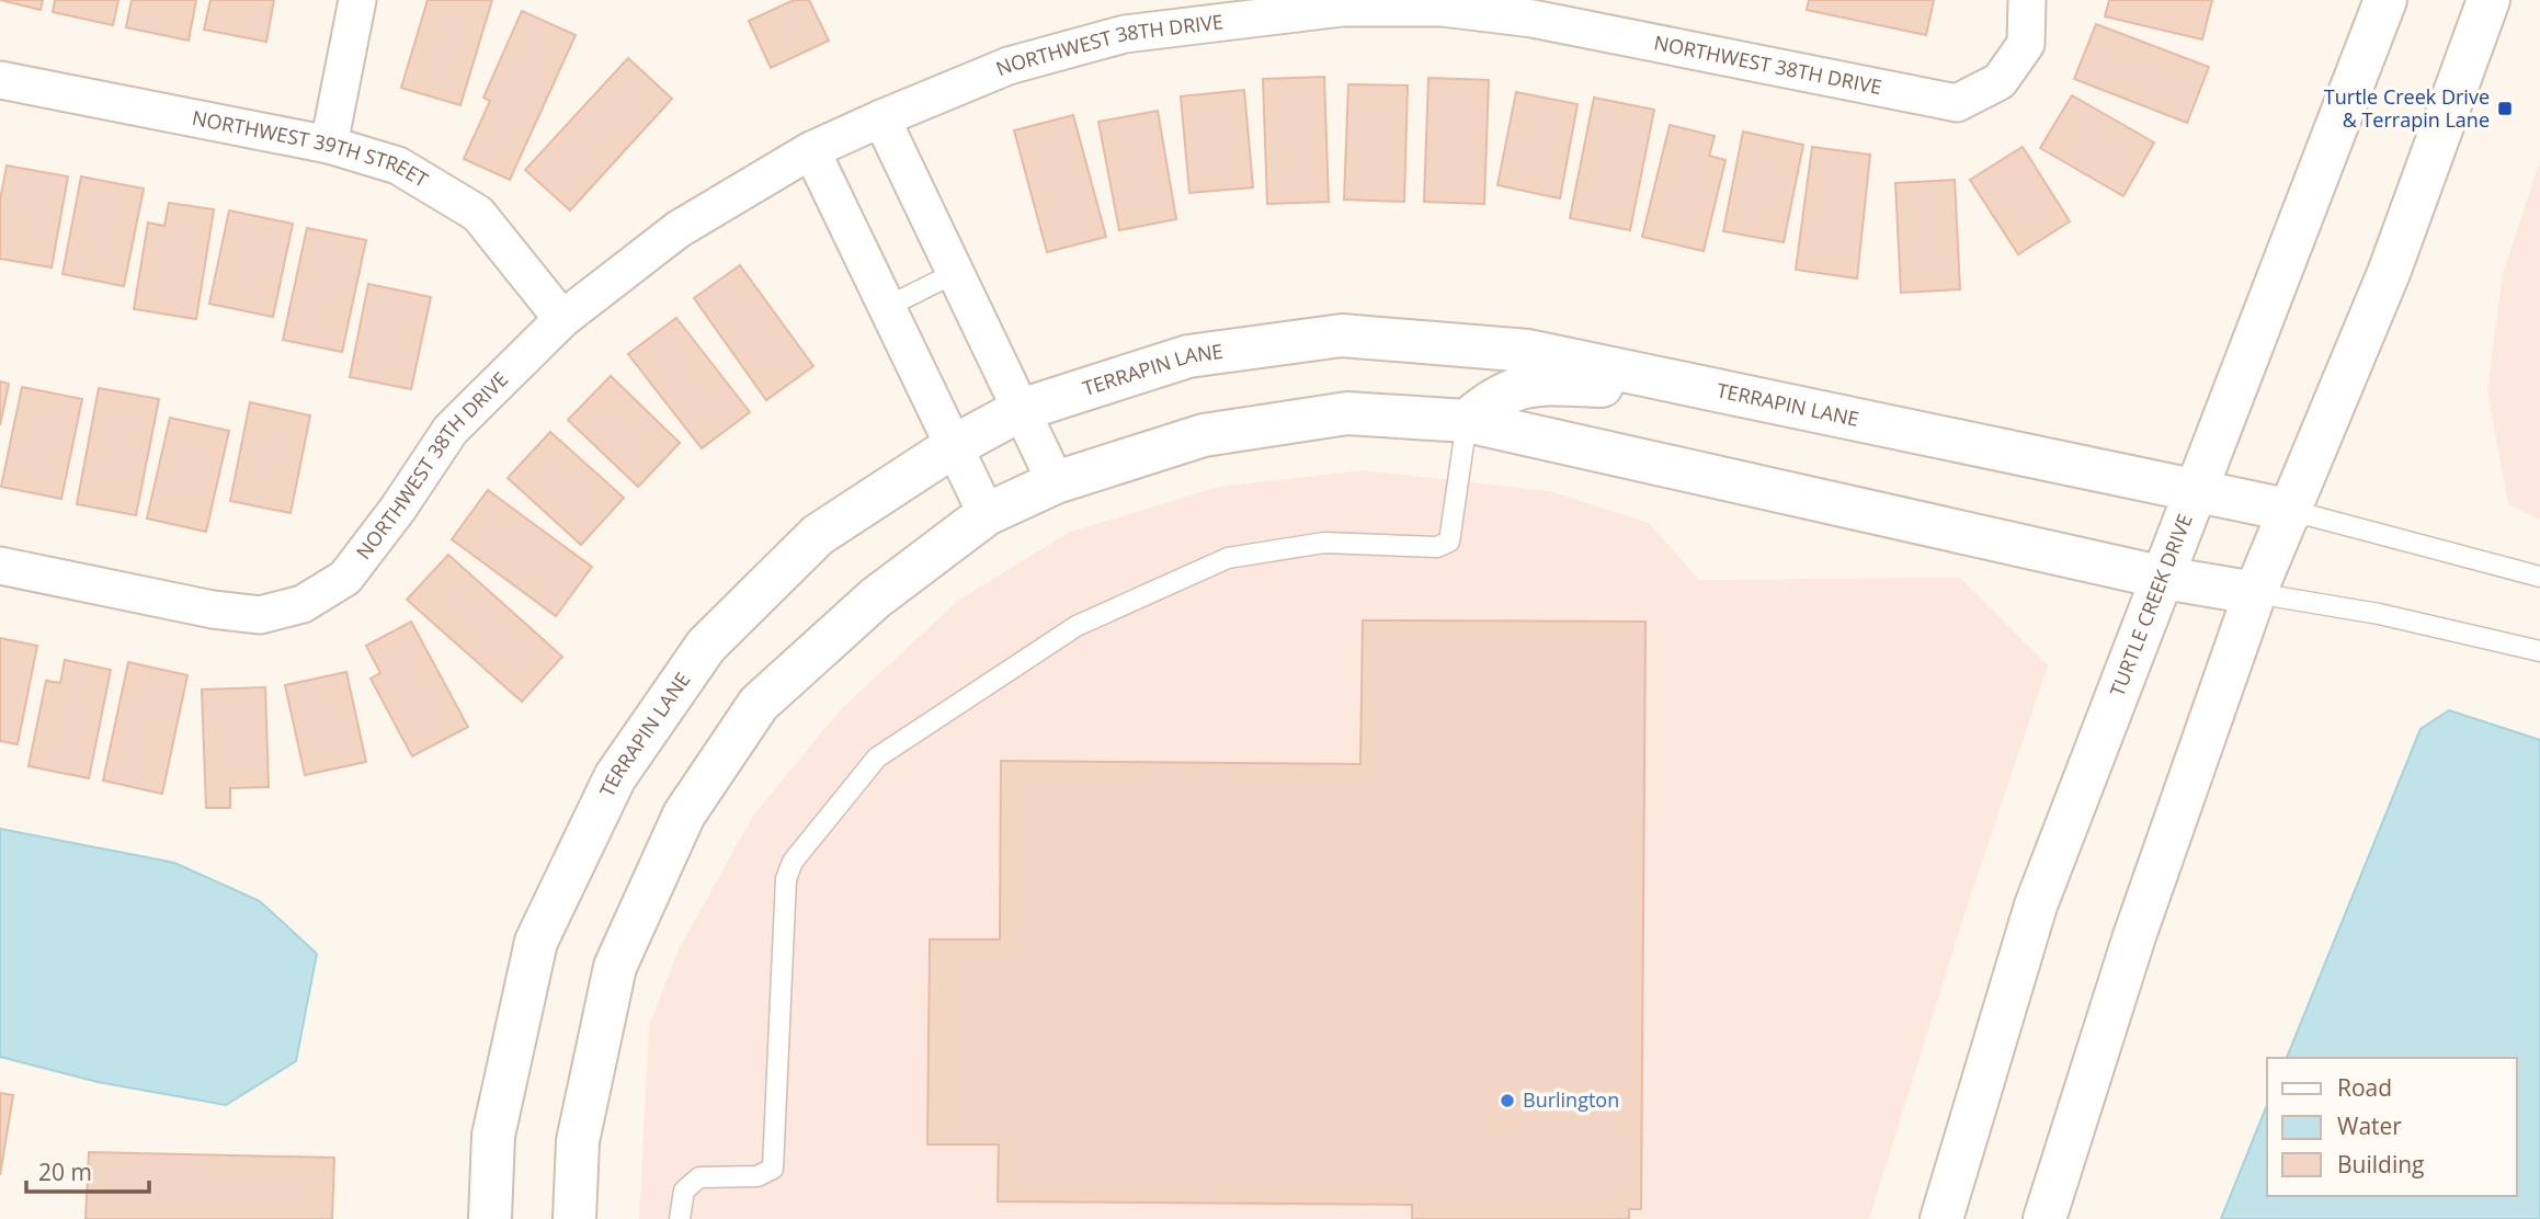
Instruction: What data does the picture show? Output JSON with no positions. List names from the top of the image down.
{
  "streets": {
    "street": [
      "NORTHWEST 38TH DRIVE",
      "NORTHWEST 39TH STREET",
      "TERRAPIN LANE",
      "TURTLE CREEK DRIVE"
    ]
  },
  "crossings": [
    ["NORTHWEST 38TH DRIVE", "NORTHWEST 39TH STREET"],
    ["TERRAPIN LANE", "TURTLE CREEK DRIVE"]
  ],
  "places": {
    "transit": ["Turtle Creek Drive & Terrapin Lane"],
    "other": ["Burlington"]
  },
  "legend": ["Road", "Water", "Building"],
  "scale_bar": "20 m"
}
